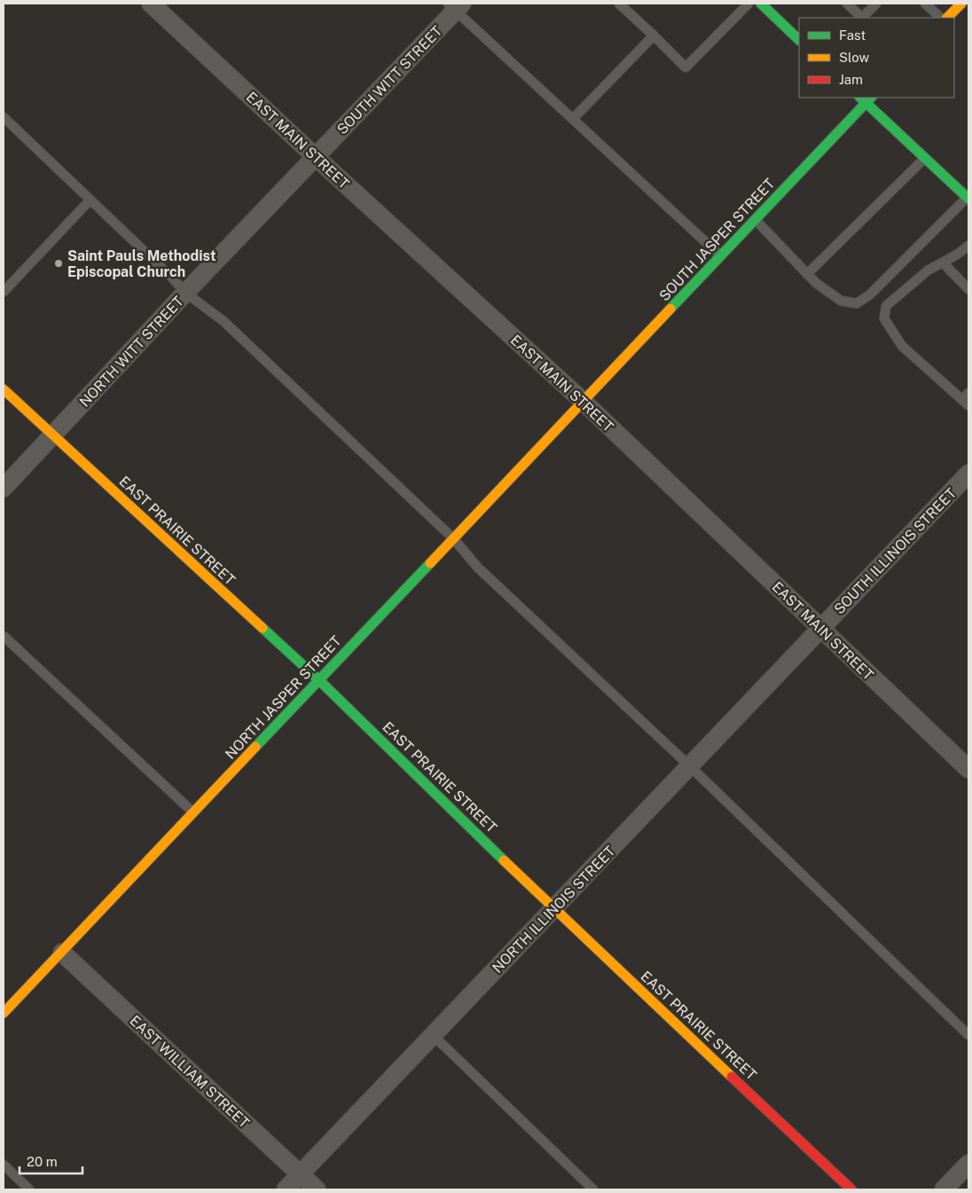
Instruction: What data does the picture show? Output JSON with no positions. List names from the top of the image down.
{
  "streets": {
    "street": [
      "SOUTH WITT STREET",
      "EAST MAIN STREET",
      "SOUTH JASPER STREET",
      "NORTH WITT STREET",
      "EAST PRAIRIE STREET",
      "SOUTH ILLINOIS STREET",
      "NORTH JASPER STREET",
      "NORTH ILLINOIS STREET",
      "EAST WILLIAM STREET"
    ]
  },
  "crossings": [
    ["SOUTH WITT STREET", "EAST MAIN STREET"],
    ["SOUTH WITT STREET", "NORTH WITT STREET"],
    ["EAST MAIN STREET", "SOUTH JASPER STREET"],
    ["EAST MAIN STREET", "NORTH WITT STREET"],
    ["EAST MAIN STREET", "SOUTH ILLINOIS STREET"],
    ["EAST MAIN STREET", "NORTH JASPER STREET"],
    ["EAST MAIN STREET", "NORTH ILLINOIS STREET"],
    ["SOUTH JASPER STREET", "NORTH JASPER STREET"],
    ["NORTH WITT STREET", "EAST PRAIRIE STREET"],
    ["EAST PRAIRIE STREET", "NORTH JASPER STREET"],
    ["EAST PRAIRIE STREET", "NORTH ILLINOIS STREET"],
    ["SOUTH ILLINOIS STREET", "NORTH ILLINOIS STREET"],
    ["NORTH JASPER STREET", "EAST WILLIAM STREET"],
    ["NORTH ILLINOIS STREET", "EAST WILLIAM STREET"]
  ],
  "places": ["Saint Pauls Methodist Episcopal Church"],
  "legend": ["Fast", "Slow", "Jam"],
  "scale_bar": "20 m"
}
